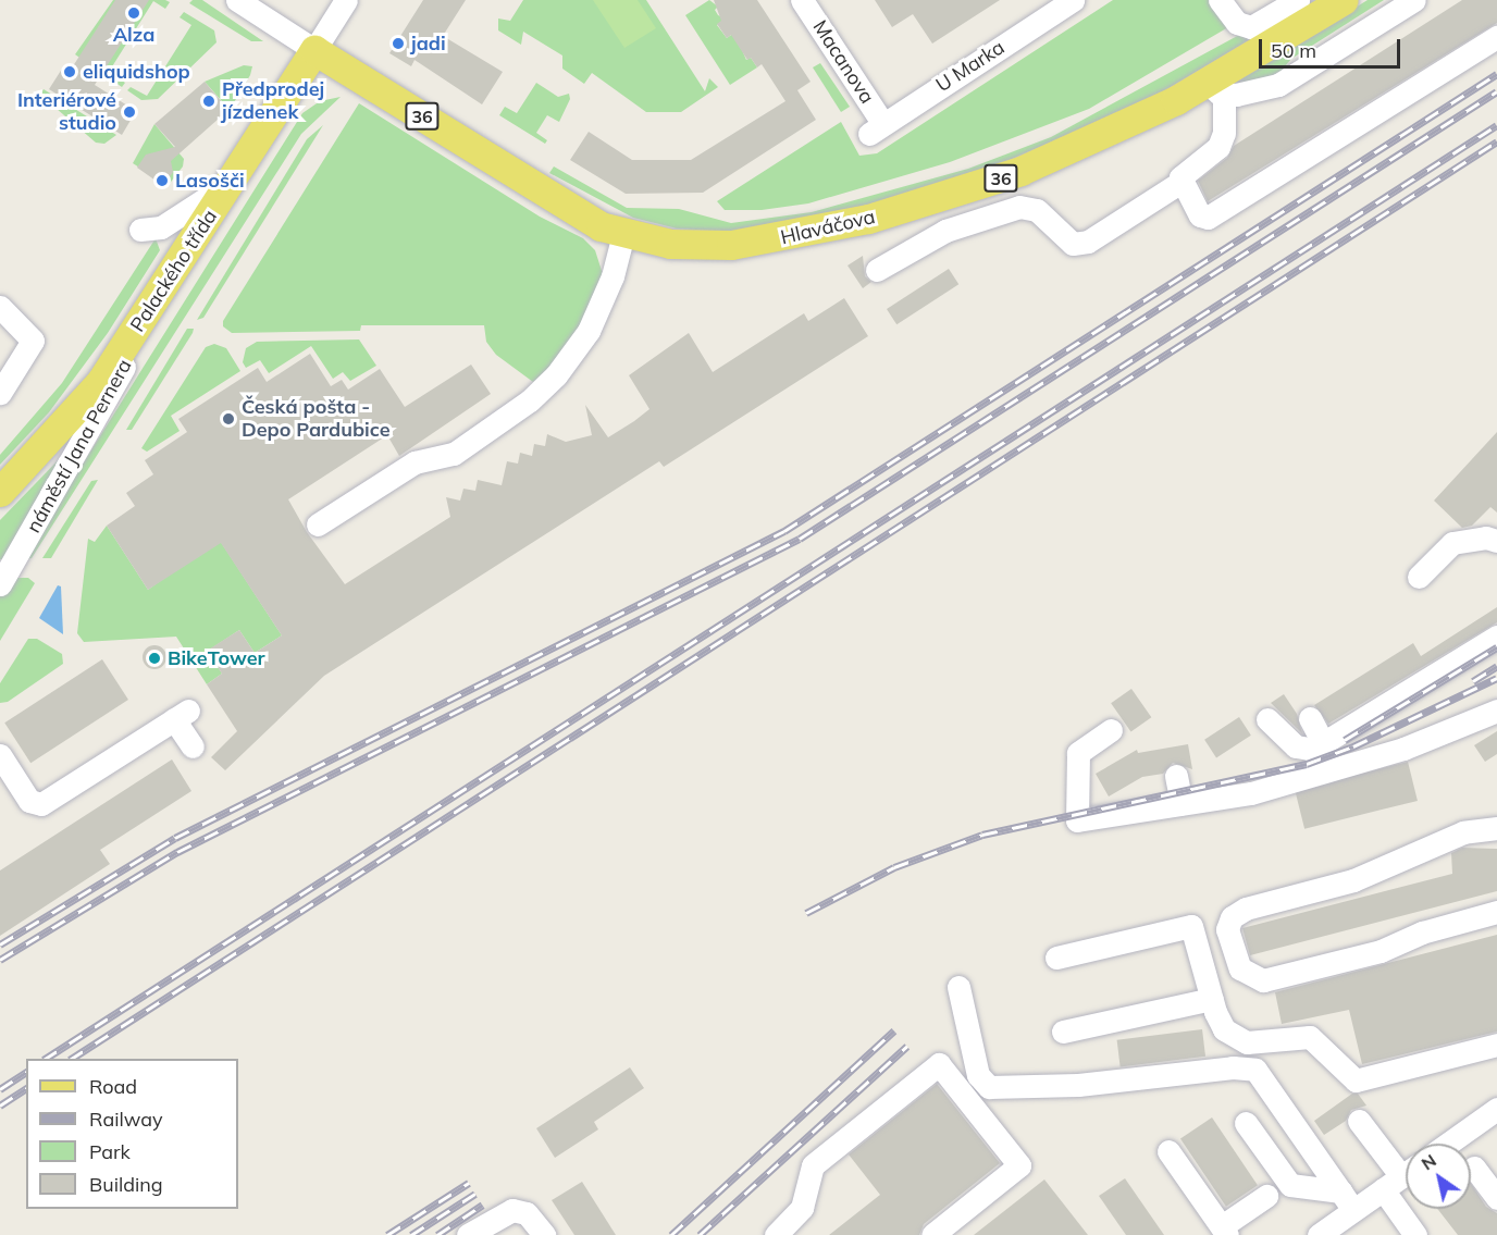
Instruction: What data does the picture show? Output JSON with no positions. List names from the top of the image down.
{
  "streets": {
    "main road": ["36", "Hlaváčova", "Palackého třída"],
    "street": ["Macanova", "U Marka", "náměstí Jana Pernera"]
  },
  "crossings": [
    ["Macanova", "U Marka"],
    ["Hlaváčova", "Palackého třída"],
    ["Palackého třída", "náměstí Jana Pernera"]
  ],
  "places": [
    "Alza",
    "jadi",
    "eliquidshop",
    "Předprodej jízdenek",
    "Interiérové studio",
    "Lasošči",
    "Česká pošta - Depo Pardubice",
    "BikeTower"
  ],
  "legend": [
    "Road",
    "Railway",
    "Park",
    "Building"
  ],
  "scale_bar": "50 m",
  "north": "top left"
}
